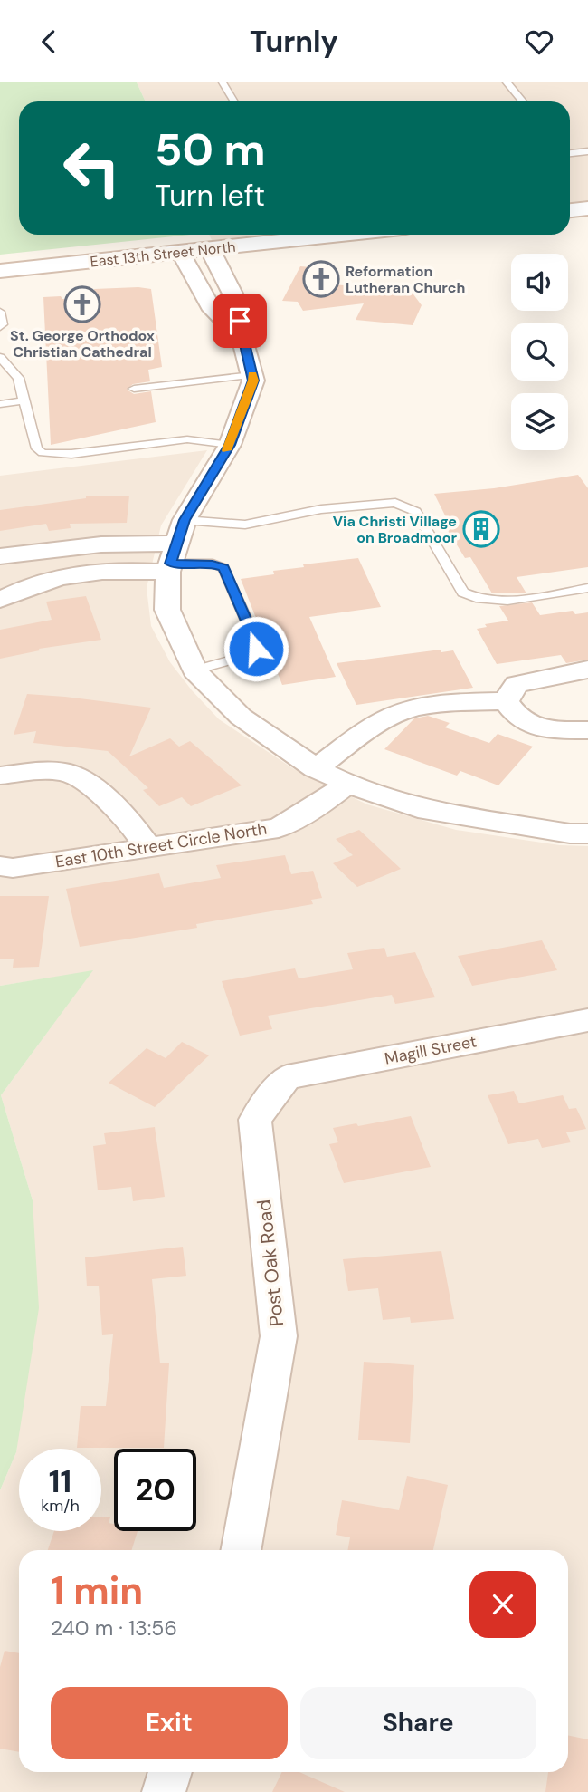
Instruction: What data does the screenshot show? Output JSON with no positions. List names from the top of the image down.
{
  "streets": {
    "main road": ["East 13th Street North"],
    "street": ["East 10th Street Circle North", "Magill Street", "Post Oak Road"]
  },
  "crossings": [
    ["Magill Street", "Post Oak Road"]
  ],
  "places": {
    "church": ["Reformation Lutheran Church", "St. George Orthodox Christian Cathedral"],
    "building": ["Via Christi Village on Broadmoor"]
  },
  "page": {
    "header": "Turnly",
    "turn": ["50 m", "Turn left"],
    "speed": "11 km/h",
    "limit": "20",
    "heading": ["1 min", "240 m · 13:56"],
    "buttons": ["Exit", "Share"]
  }
}
